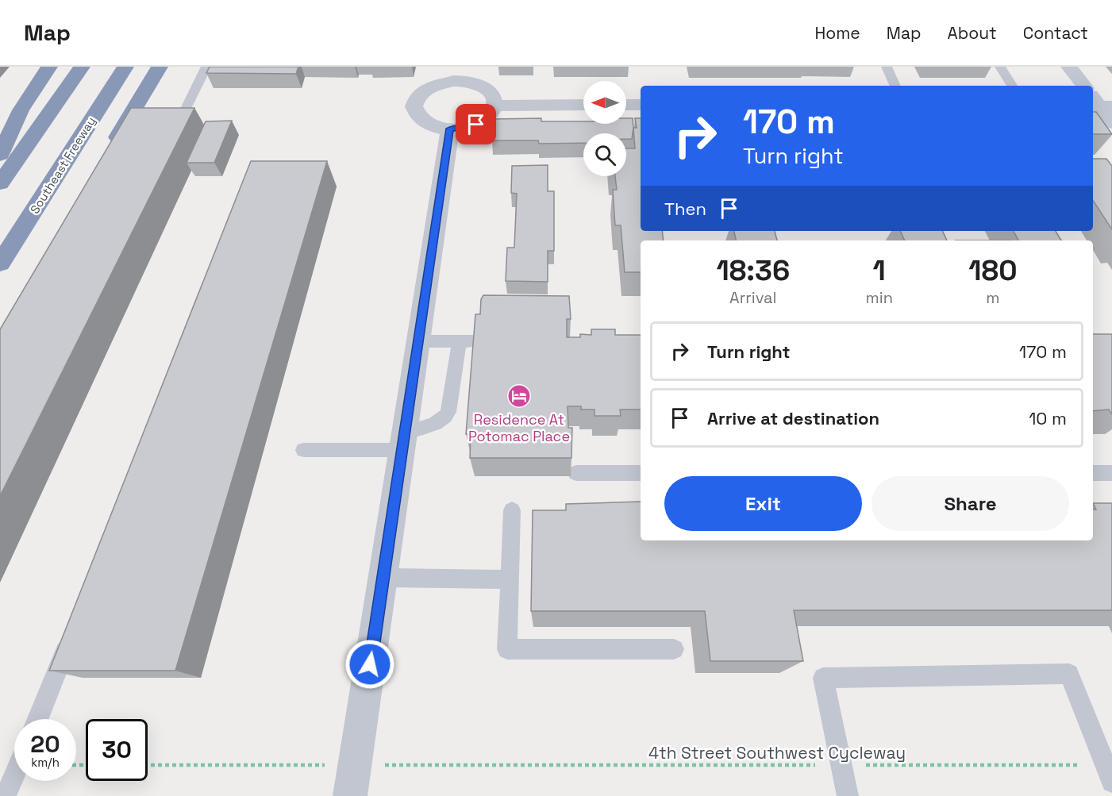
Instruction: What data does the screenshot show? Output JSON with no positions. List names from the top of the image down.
{
  "streets": {
    "highway": ["Southeast Freeway"],
    "path": ["4th Street Southwest Cycleway"]
  },
  "places": {
    "hotel": ["Residence At Potomac Place"]
  },
  "north": "left",
  "page": {
    "header": "Map",
    "nav": [
      "Home",
      "Map",
      "About",
      "Contact"
    ],
    "turn": ["170 m", "Turn right"],
    "then": "Then",
    "eta": [
      "18:36",
      "Arrival",
      "1",
      "min",
      "180",
      "m"
    ],
    "list": [
      {
        "name": "Turn right",
        "value": "170 m"
      },
      {
        "name": "Arrive at destination",
        "value": "10 m"
      }
    ],
    "buttons": ["Exit", "Share"],
    "speed": "20 km/h",
    "limit": "30"
  }
}
